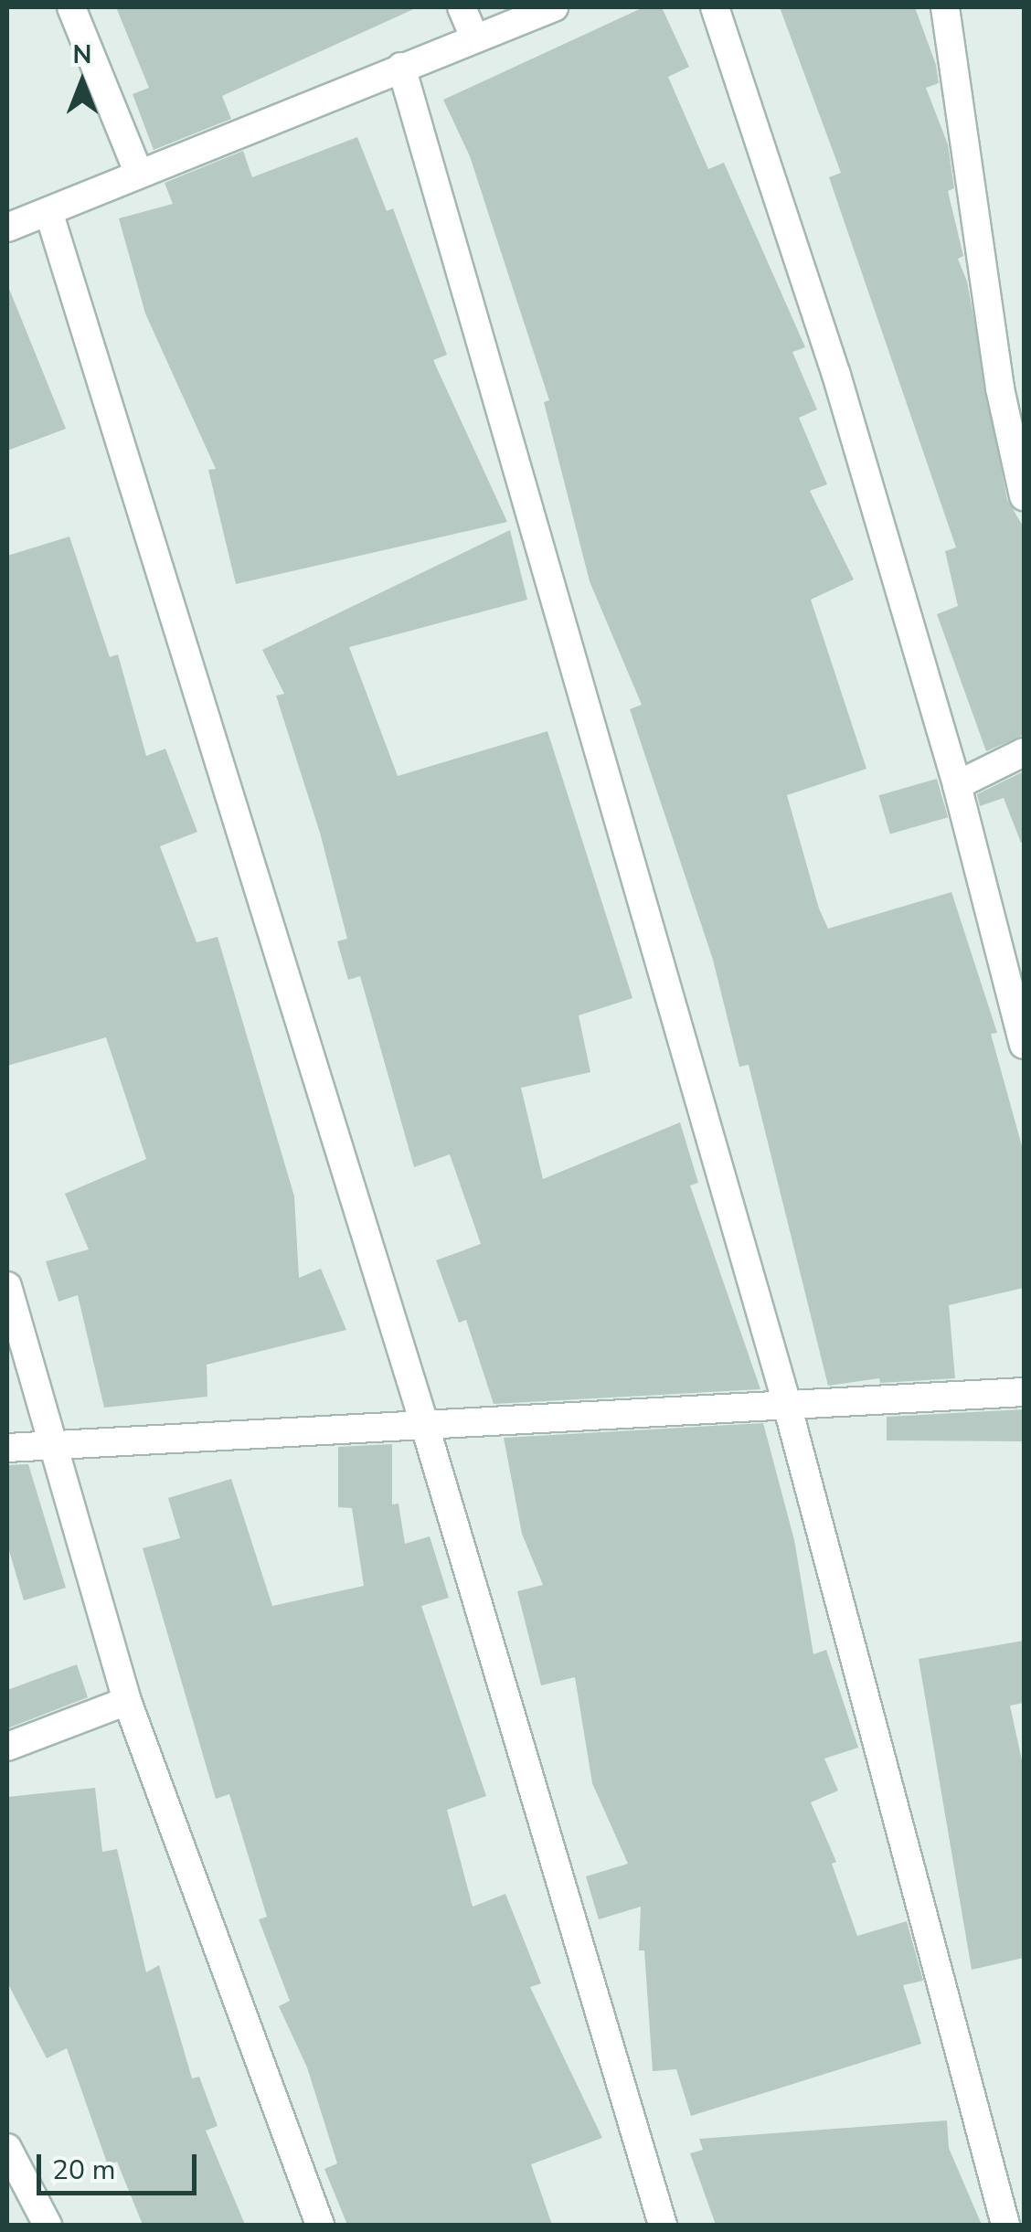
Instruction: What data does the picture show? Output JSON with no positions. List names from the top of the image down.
{
  "scale_bar": "20 m",
  "north": "top"
}
